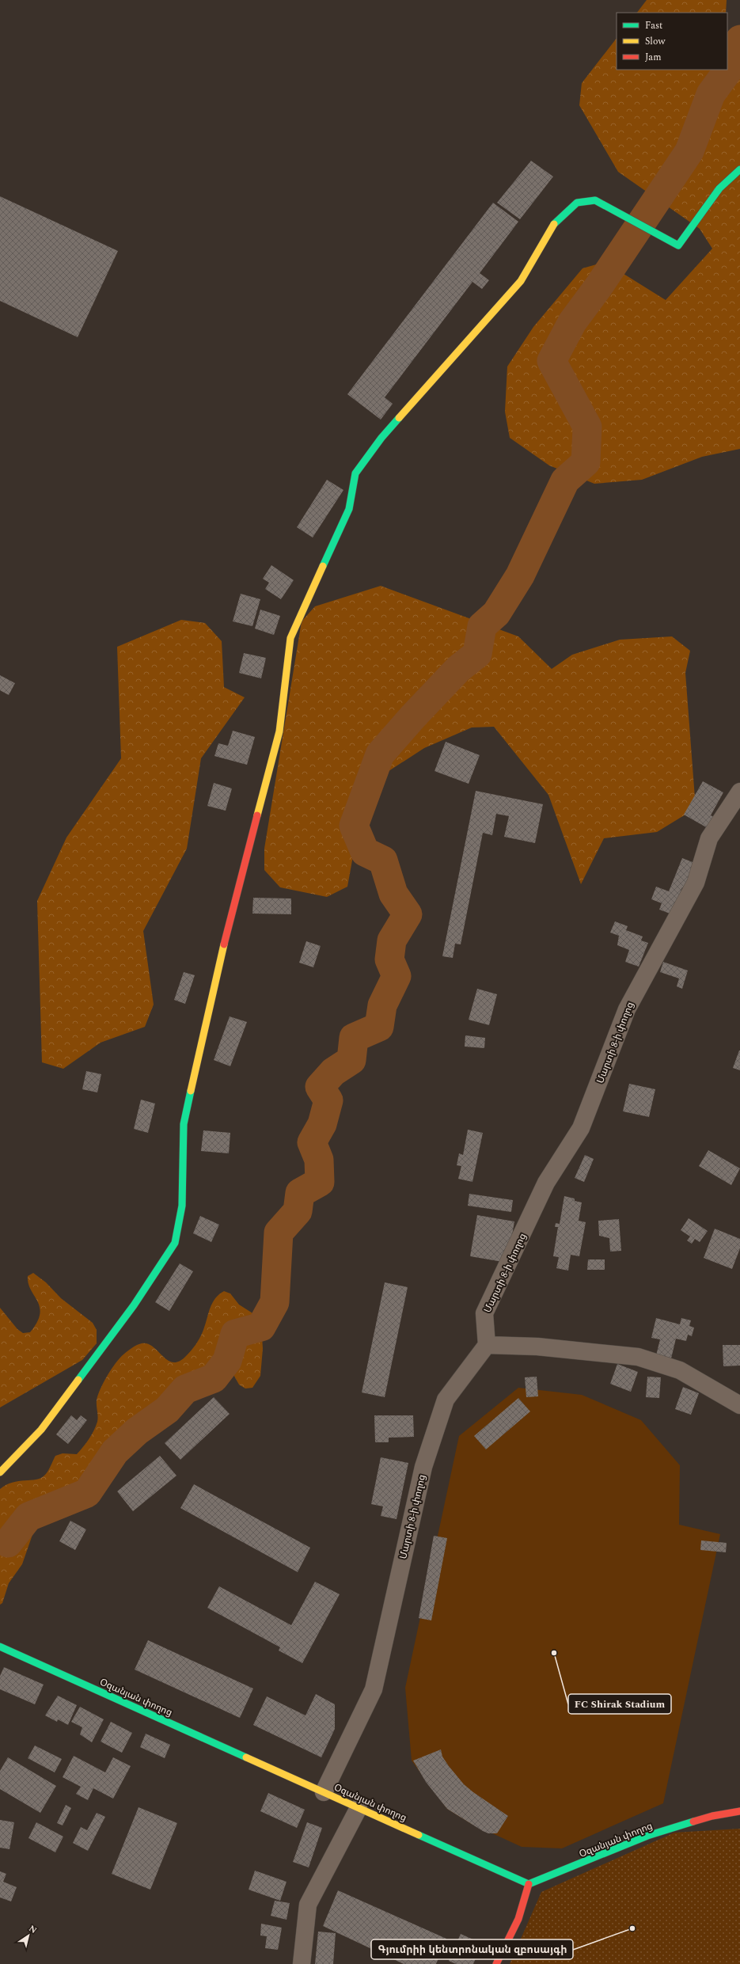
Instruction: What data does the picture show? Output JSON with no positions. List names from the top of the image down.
{
  "streets": {
    "street": ["Մարտի 8-ի փողոց", "Օզանյան փողոց"]
  },
  "crossings": [
    ["Մարտի 8-ի փողոց", "Օզանյան փողոց"]
  ],
  "places": ["FC Shirak Stadium", "Գյումրիի կենտրոնական զբոսայգի"],
  "legend": ["Fast", "Slow", "Jam"],
  "north": "top right"
}
